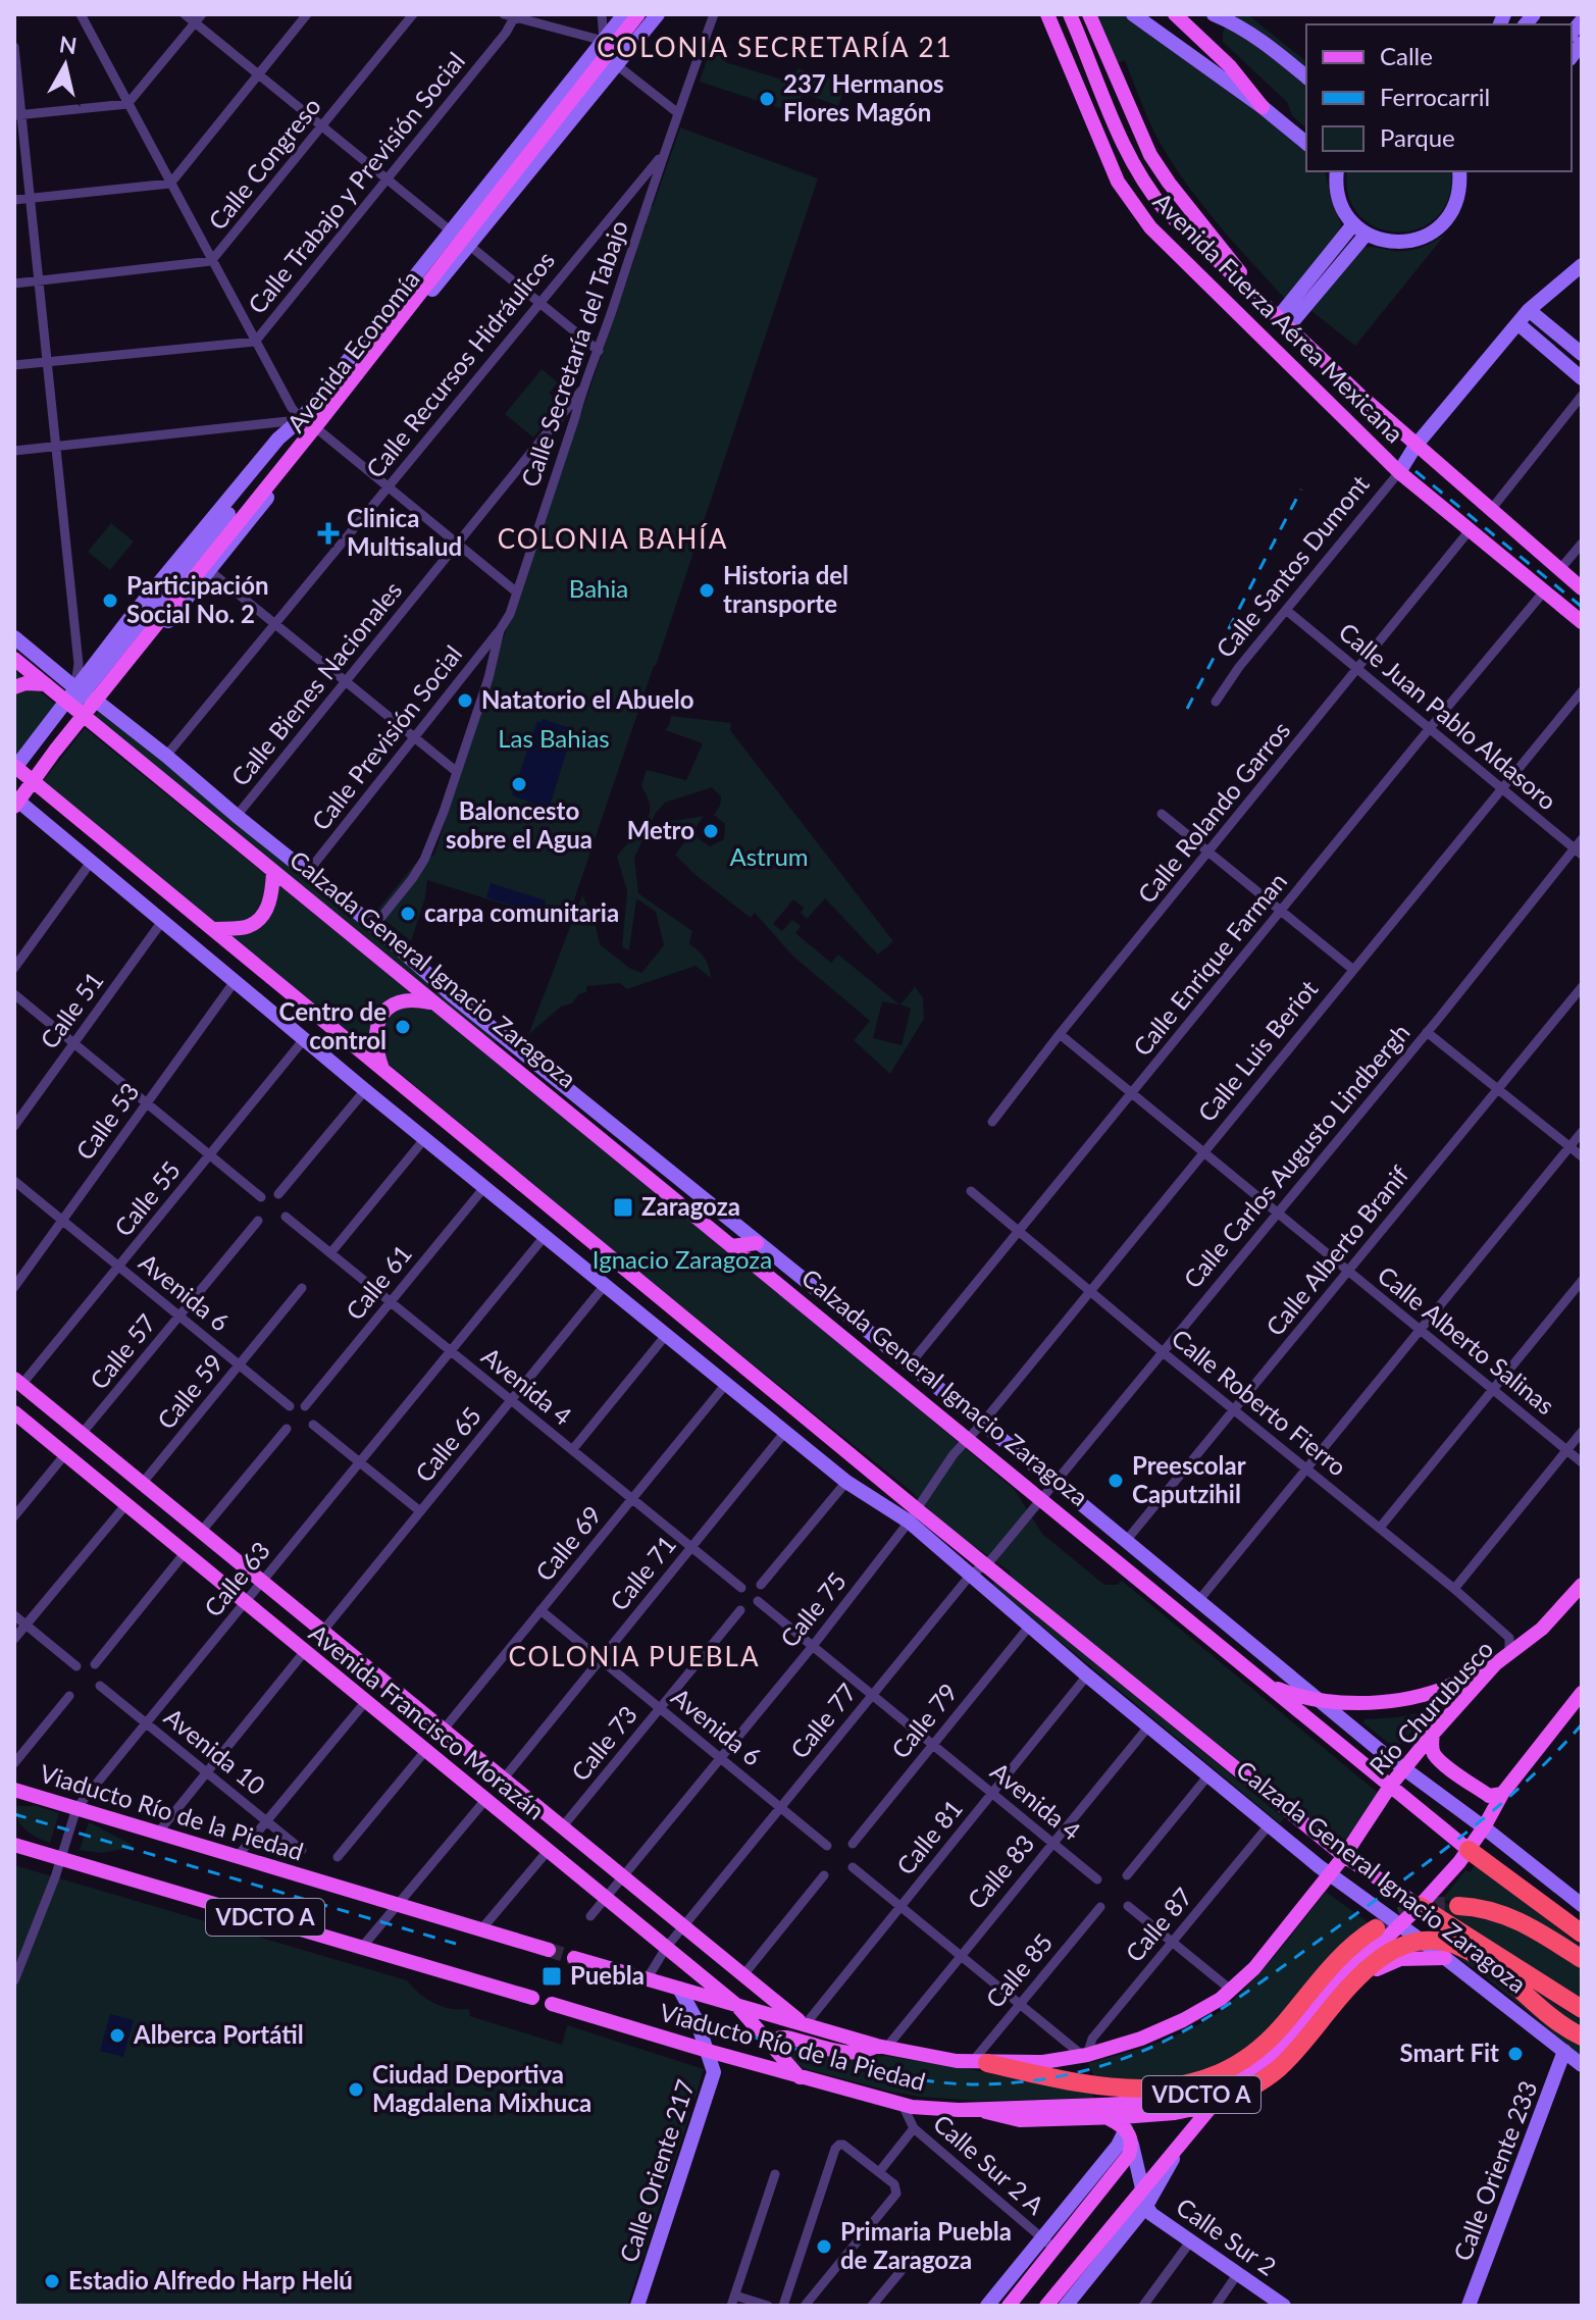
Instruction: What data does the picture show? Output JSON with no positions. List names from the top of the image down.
{
  "streets": {
    "highway": ["Calzada General Ignacio Zaragoza"],
    "main road": [
      "Avenida Fuerza Aérea Mexicana",
      "Avenida Economía",
      "Calle Santos Dumont",
      "Río Churubusco",
      "Avenida Francisco Morazán",
      "Viaducto Río de la Piedad",
      "VDCTO A",
      "Calle Oriente 217",
      "Calle Oriente 233",
      "Calle Sur 2"
    ],
    "street": [
      "Calle Congreso",
      "Calle Trabajo y Previsión Social",
      "Calle Secretaría del Tabajo",
      "Calle Recursos Hidráulicos",
      "Calle Bienes Nacionales",
      "Calle Juan Pablo Aldasoro",
      "Calle Previsión Social",
      "Calle Rolando Garros",
      "Calle Enrique Farman",
      "Calle 51",
      "Calle Luis Beriot",
      "Calle 53",
      "Calle Carlos Augusto Lindbergh",
      "Calle 55",
      "Calle Alberto Branif",
      "Calle 61",
      "Avenida 6",
      "Calle Alberto Salinas",
      "Calle 57",
      "Avenida 4",
      "Calle 59",
      "Calle Roberto Fierro",
      "Calle 65",
      "Calle 69",
      "Calle 71",
      "Calle 63",
      "Calle 75",
      "Calle 77",
      "Calle 79",
      "Calle 73",
      "Avenida 10",
      "Calle 81",
      "Calle 83",
      "Calle 87",
      "Calle 85",
      "Calle Sur 2 A"
    ]
  },
  "crossings": [
    ["Avenida Fuerza Aérea Mexicana", "Calle Santos Dumont"],
    ["Avenida Fuerza Aérea Mexicana", "Calle Rolando Garros"],
    ["Avenida Fuerza Aérea Mexicana", "Calle Enrique Farman"],
    ["Avenida Economía", "Calzada General Ignacio Zaragoza"],
    ["Calle Secretaría del Tabajo", "Calle Recursos Hidráulicos"],
    ["Calle Secretaría del Tabajo", "Calle Bienes Nacionales"],
    ["Calle Secretaría del Tabajo", "Calle Previsión Social"],
    ["Calle Secretaría del Tabajo", "Calzada General Ignacio Zaragoza"],
    ["Calle Recursos Hidráulicos", "Calzada General Ignacio Zaragoza"],
    ["Calle Santos Dumont", "Calle Juan Pablo Aldasoro"],
    ["Calle Bienes Nacionales", "Calzada General Ignacio Zaragoza"],
    ["Calle Juan Pablo Aldasoro", "Calle Rolando Garros"],
    ["Calle Juan Pablo Aldasoro", "Calle Enrique Farman"],
    ["Calle Juan Pablo Aldasoro", "Calle Luis Beriot"],
    ["Calle Juan Pablo Aldasoro", "Calle Carlos Augusto Lindbergh"],
    ["Calle Previsión Social", "Calzada General Ignacio Zaragoza"],
    ["Calle Rolando Garros", "Calle Alberto Salinas"],
    ["Calle Enrique Farman", "Calzada General Ignacio Zaragoza"],
    ["Calle Enrique Farman", "Calle Alberto Salinas"],
    ["Calle Enrique Farman", "Calle Roberto Fierro"],
    ["Calzada General Ignacio Zaragoza", "Calle 51"],
    ["Calzada General Ignacio Zaragoza", "Calle Luis Beriot"],
    ["Calzada General Ignacio Zaragoza", "Calle 53"],
    ["Calzada General Ignacio Zaragoza", "Calle Carlos Augusto Lindbergh"],
    ["Calzada General Ignacio Zaragoza", "Calle 55"],
    ["Calzada General Ignacio Zaragoza", "Calle Alberto Branif"],
    ["Calzada General Ignacio Zaragoza", "Calle 61"],
    ["Calzada General Ignacio Zaragoza", "Calle 65"],
    ["Calzada General Ignacio Zaragoza", "Calle 69"],
    ["Calzada General Ignacio Zaragoza", "Calle 71"],
    ["Calzada General Ignacio Zaragoza", "Calle 63"],
    ["Calzada General Ignacio Zaragoza", "Calle 75"],
    ["Calzada General Ignacio Zaragoza", "Río Churubusco"],
    ["Calzada General Ignacio Zaragoza", "Calle 77"],
    ["Calzada General Ignacio Zaragoza", "Calle 79"],
    ["Calzada General Ignacio Zaragoza", "Viaducto Río de la Piedad"],
    ["Calzada General Ignacio Zaragoza", "Calle 81"],
    ["Calzada General Ignacio Zaragoza", "Calle 83"],
    ["Calzada General Ignacio Zaragoza", "Calle 87"],
    ["Calzada General Ignacio Zaragoza", "Calle Oriente 233"],
    ["Calle Luis Beriot", "Calle Alberto Salinas"],
    ["Calle Luis Beriot", "Calle Roberto Fierro"],
    ["Calle Luis Beriot", "Calle 75"],
    ["Calle 53", "Avenida 6"],
    ["Calle Carlos Augusto Lindbergh", "Calle Alberto Salinas"],
    ["Calle Carlos Augusto Lindbergh", "Calle Roberto Fierro"],
    ["Calle Carlos Augusto Lindbergh", "Calle 77"],
    ["Calle 55", "Avenida 6"],
    ["Calle 55", "Avenida Francisco Morazán"],
    ["Calle Alberto Branif", "Calle Alberto Salinas"],
    ["Calle Alberto Branif", "Calle Roberto Fierro"],
    ["Calle 61", "Avenida 4"],
    ["Avenida 6", "Calle 57"],
    ["Avenida 6", "Calle 59"],
    ["Avenida 6", "Calle 69"],
    ["Avenida 6", "Calle 71"],
    ["Avenida 6", "Calle 75"],
    ["Avenida 6", "Calle 77"],
    ["Avenida 6", "Calle 73"],
    ["Calle 57", "Avenida Francisco Morazán"],
    ["Avenida 4", "Calle 65"],
    ["Avenida 4", "Calle 69"],
    ["Avenida 4", "Calle 71"],
    ["Avenida 4", "Calle 63"],
    ["Avenida 4", "Calle 75"],
    ["Avenida 4", "Calle 77"],
    ["Avenida 4", "Calle 79"],
    ["Avenida 4", "Calle 81"],
    ["Avenida 4", "Calle 83"],
    ["Calle 59", "Avenida Francisco Morazán"],
    ["Calle Roberto Fierro", "Río Churubusco"],
    ["Calle 65", "Avenida Francisco Morazán"],
    ["Calle 69", "Avenida Francisco Morazán"],
    ["Calle 71", "Avenida Francisco Morazán"],
    ["Calle 63", "Avenida Francisco Morazán"],
    ["Calle 63", "Avenida 10"],
    ["Calle 63", "Viaducto Río de la Piedad"],
    ["Calle 63", "VDCTO A"],
    ["Calle 75", "Avenida Francisco Morazán"],
    ["Río Churubusco", "Viaducto Río de la Piedad"],
    ["Calle 77", "Avenida Francisco Morazán"],
    ["Calle 77", "Viaducto Río de la Piedad"],
    ["Avenida Francisco Morazán", "Calle 73"],
    ["Avenida Francisco Morazán", "Viaducto Río de la Piedad"],
    ["Avenida Francisco Morazán", "Calle 81"],
    ["Viaducto Río de la Piedad", "Calle 81"],
    ["Viaducto Río de la Piedad", "Calle 83"],
    ["Viaducto Río de la Piedad", "Calle 87"],
    ["Viaducto Río de la Piedad", "Calle 85"],
    ["Viaducto Río de la Piedad", "Calle Sur 2 A"],
    ["Viaducto Río de la Piedad", "Calle Oriente 217"]
  ],
  "districts": ["COLONIA SECRETARÍA 21", "COLONIA BAHÍA", "COLONIA PUEBLA"],
  "parks": [
    "Bahia",
    "Las Bahias",
    "Astrum",
    "Ignacio Zaragoza"
  ],
  "places": {
    "other": [
      "237 Hermanos Flores Magón",
      "Historia del transporte",
      "Participación Social No. 2",
      "Natatorio el Abuelo",
      "Baloncesto sobre el Agua",
      "Metro",
      "carpa comunitaria",
      "Centro de control",
      "Preescolar Caputzihil",
      "Alberca Portátil",
      "Smart Fit",
      "Ciudad Deportiva Magdalena Mixhuca",
      "Primaria Puebla de Zaragoza",
      "Estadio Alfredo Harp Helú"
    ],
    "health": ["Clinica Multisalud"],
    "transit": ["Zaragoza", "Puebla"]
  },
  "legend": ["Calle", "Ferrocarril", "Parque"],
  "north": "top"
}
